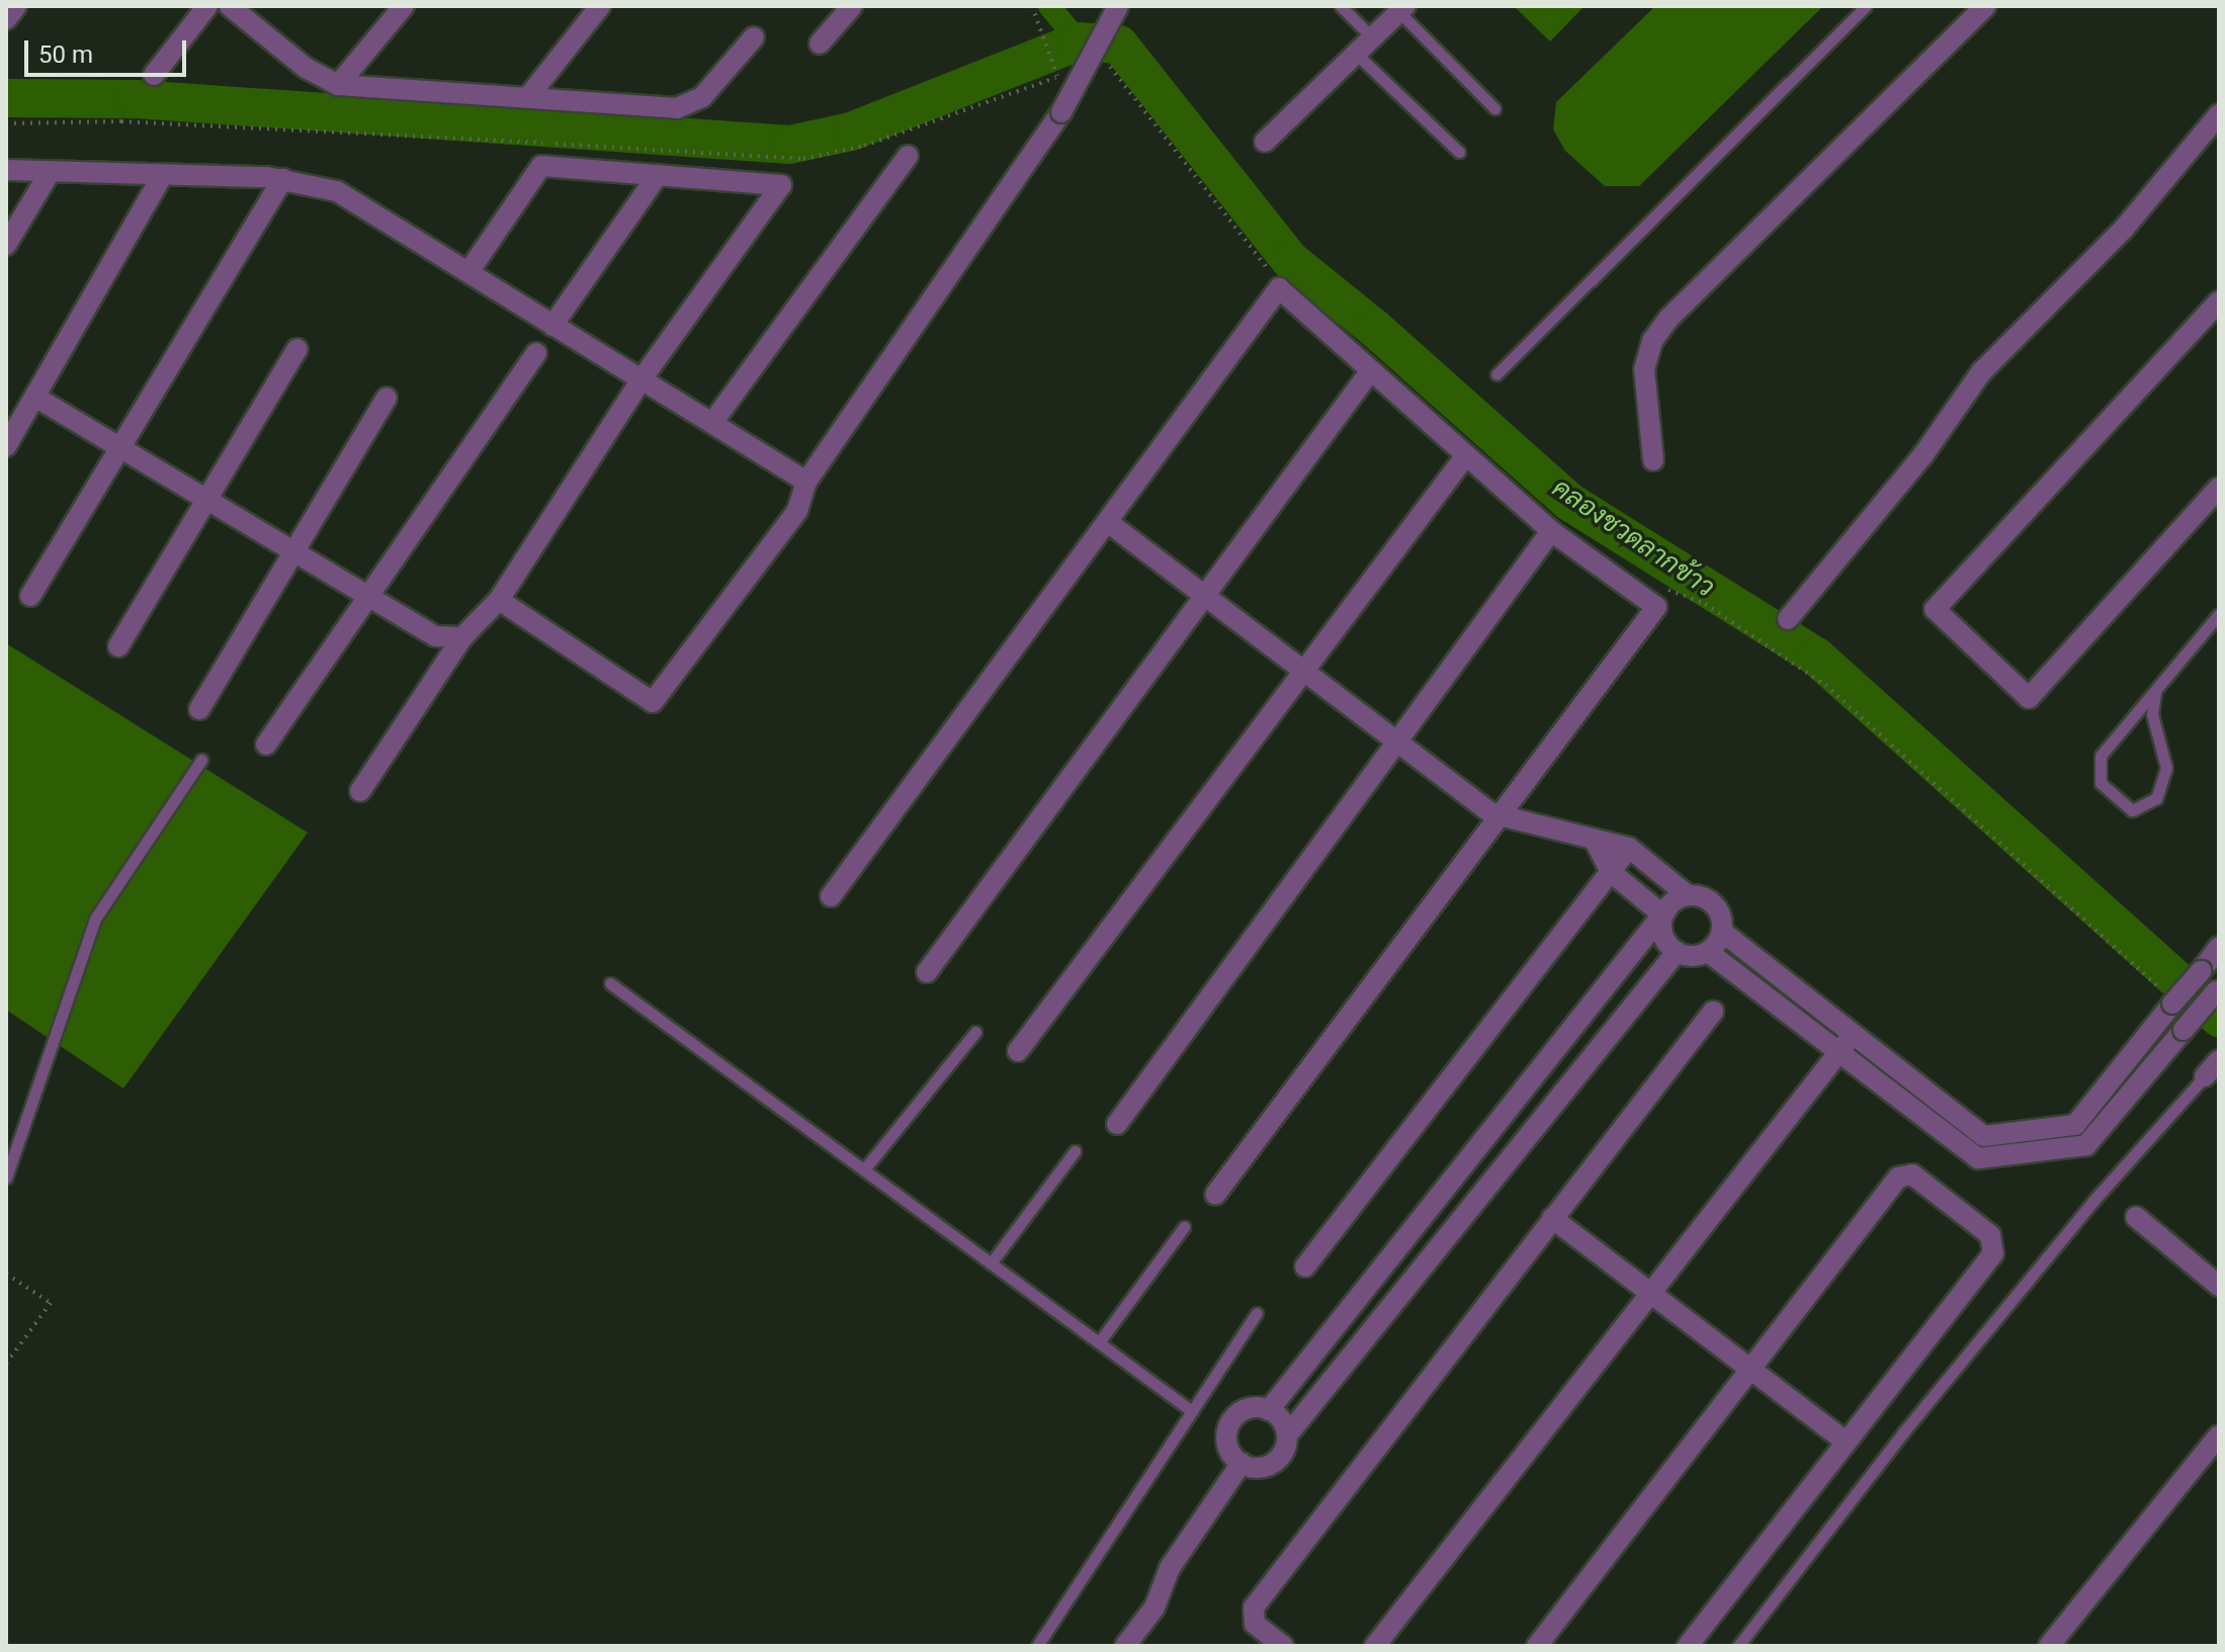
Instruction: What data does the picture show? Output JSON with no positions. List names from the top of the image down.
{
  "water": ["คลองชวดลากข้าว"],
  "scale_bar": "50 m"
}
